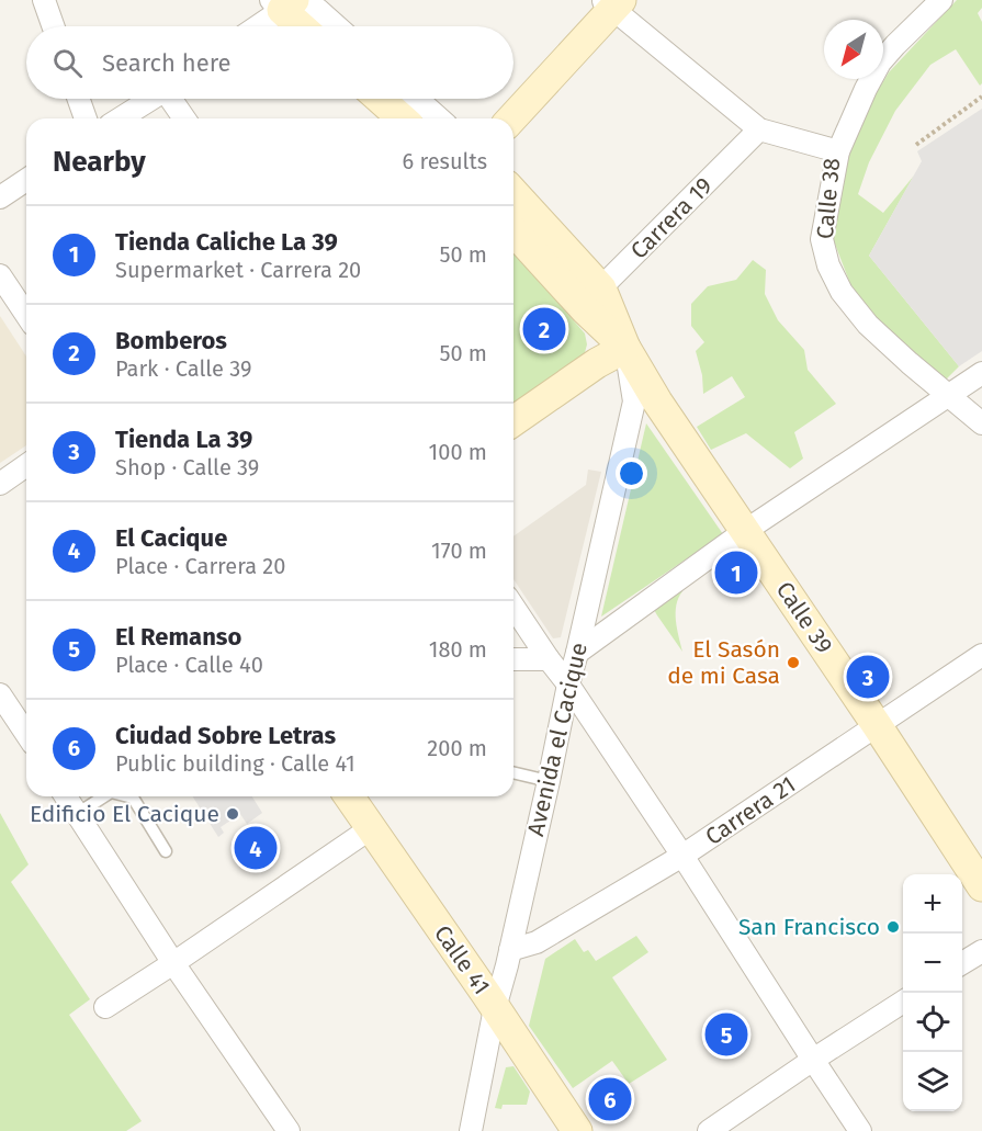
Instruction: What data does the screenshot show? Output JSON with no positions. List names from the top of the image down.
{
  "streets": {
    "street": [
      "Calle 38",
      "Carrera 19",
      "Calle 39",
      "Avenida el Cacique",
      "Carrera 21",
      "Calle 41"
    ]
  },
  "crossings": [
    ["Calle 38", "Carrera 19"],
    ["Carrera 19", "Calle 39"],
    ["Calle 39", "Avenida el Cacique"],
    ["Calle 39", "Carrera 21"],
    ["Avenida el Cacique", "Carrera 21"],
    ["Avenida el Cacique", "Calle 41"]
  ],
  "places": ["El Sasón de mi Casa", "Edificio El Cacique", "San Francisco"],
  "north": "bottom left",
  "page": {
    "search": "Search here",
    "heading": ["Nearby", "6 results"],
    "list": [
      {
        "mark": "1",
        "name": "Tienda Caliche La 39",
        "note": "Supermarket · Carrera 20",
        "value": "50 m"
      },
      {
        "mark": "2",
        "name": "Bomberos",
        "note": "Park · Calle 39",
        "value": "50 m"
      },
      {
        "mark": "3",
        "name": "Tienda La 39",
        "note": "Shop · Calle 39",
        "value": "100 m"
      },
      {
        "mark": "4",
        "name": "El Cacique",
        "note": "Place · Carrera 20",
        "value": "170 m"
      },
      {
        "mark": "5",
        "name": "El Remanso",
        "note": "Place · Calle 40",
        "value": "180 m"
      },
      {
        "mark": "6",
        "name": "Ciudad Sobre Letras",
        "note": "Public building · Calle 41",
        "value": "200 m"
      }
    ],
    "pins": [
      "2",
      "1",
      "3",
      "4",
      "5",
      "6"
    ],
    "map_buttons": ["+", "−"]
  }
}
